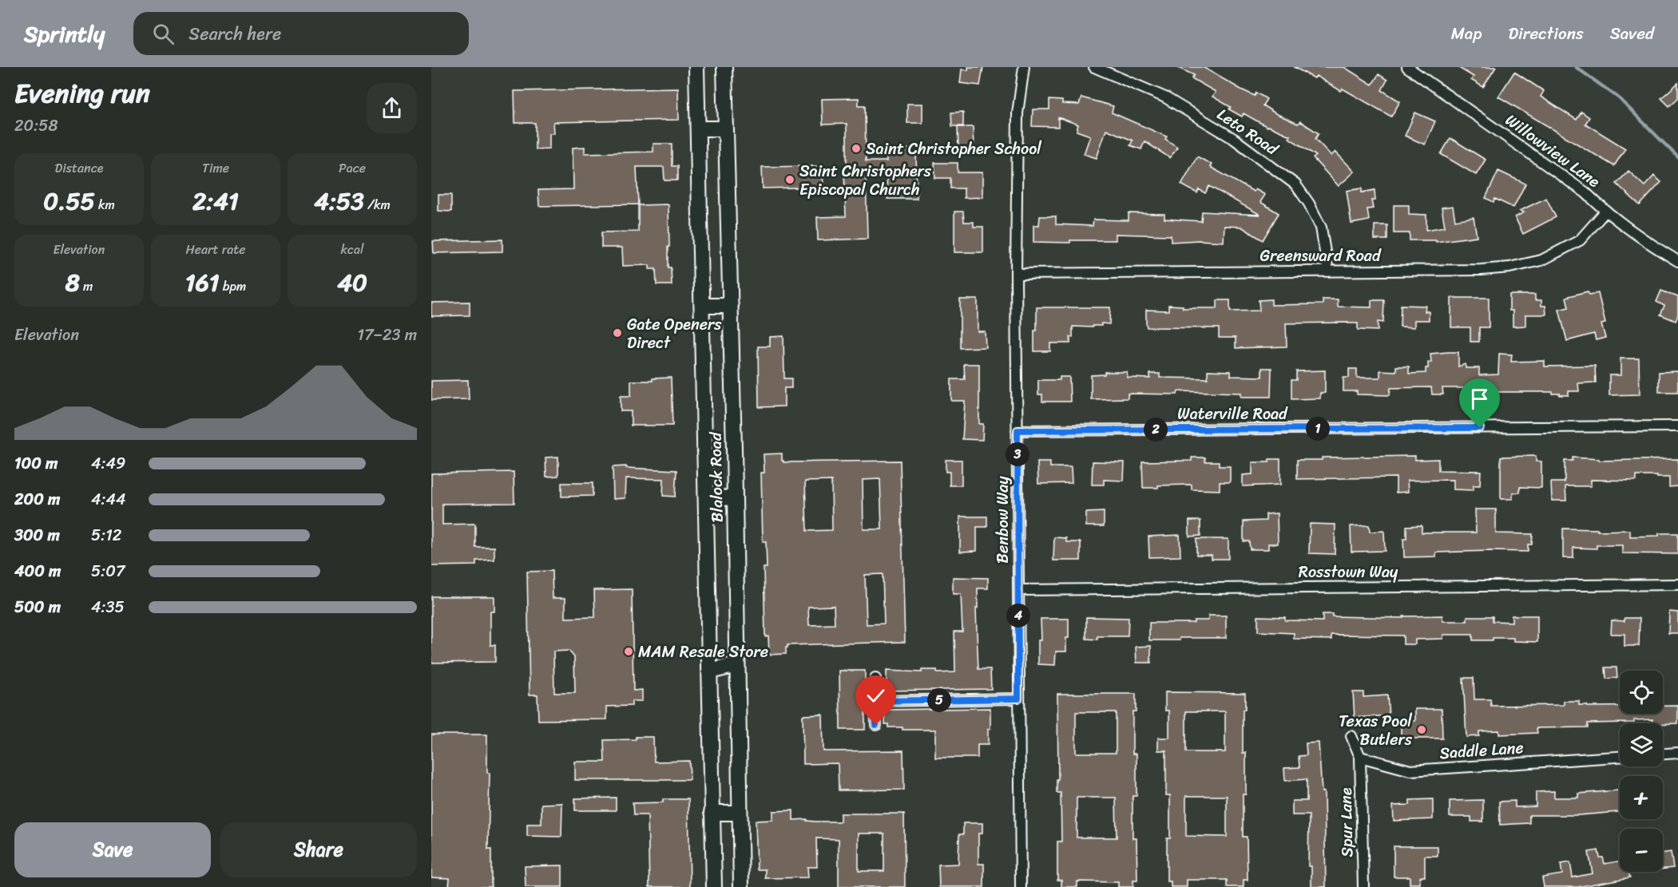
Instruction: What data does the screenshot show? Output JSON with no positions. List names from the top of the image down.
{
  "streets": {
    "main road": ["Blalock Road"],
    "street": [
      "Leto Road",
      "Willowview Lane",
      "Greensward Road",
      "Waterville Road",
      "Benbow Way",
      "Rosstown Way",
      "Saddle Lane",
      "Spur Lane"
    ]
  },
  "crossings": [
    ["Leto Road", "Greensward Road"],
    ["Willowview Lane", "Greensward Road"],
    ["Greensward Road", "Benbow Way"],
    ["Waterville Road", "Benbow Way"],
    ["Benbow Way", "Rosstown Way"],
    ["Saddle Lane", "Spur Lane"]
  ],
  "places": [
    "Saint Christopher School",
    "Saint Christophers Episcopal Church",
    "Gate Openers Direct",
    "MAM Resale Store",
    "Texas Pool Butlers"
  ],
  "page": {
    "header": "Sprintly",
    "search": "Search here",
    "nav": ["Map", "Directions", "Saved"],
    "heading": ["Evening run", "20:58"],
    "stats": [
      ["Distance", "0.55 km"],
      ["Time", "2:41"],
      ["Pace", "4:53 /km"],
      ["Elevation", "8 m"],
      ["Heart rate", "161 bpm"],
      ["kcal", "40"]
    ],
    "chart": ["Elevation", "17–23 m"],
    "pins": [
      "1",
      "2",
      "3",
      "4",
      "5"
    ],
    "list": [
      {
        "name": "100 m",
        "note": "4:49"
      },
      {
        "name": "200 m",
        "note": "4:44"
      },
      {
        "name": "300 m",
        "note": "5:12"
      },
      {
        "name": "400 m",
        "note": "5:07"
      },
      {
        "name": "500 m",
        "note": "4:35"
      }
    ],
    "map_buttons": ["+", "−"],
    "buttons": ["Save", "Share"]
  }
}
